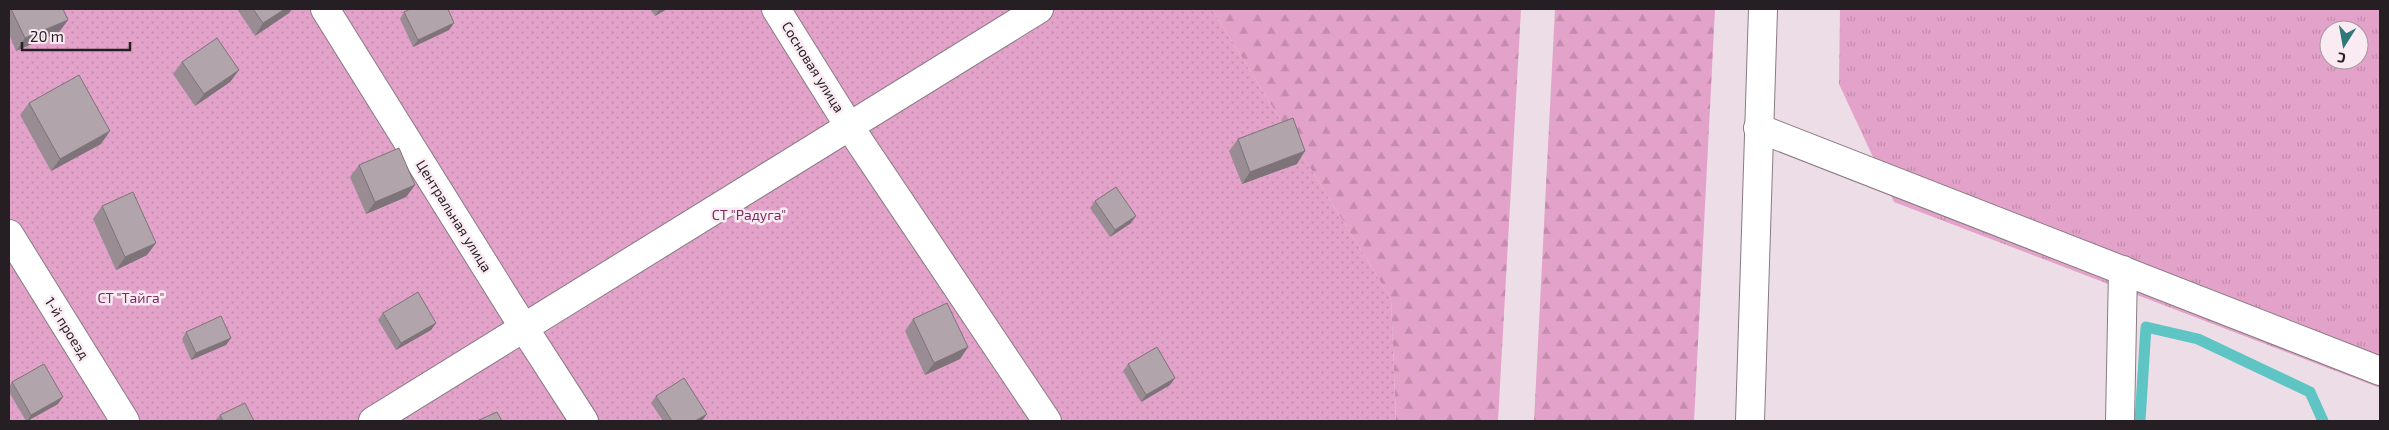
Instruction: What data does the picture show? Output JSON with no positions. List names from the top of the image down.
{
  "streets": {
    "street": ["Сосновая улица", "Центральная улица", "1-й проезд"]
  },
  "parks": ["СТ \"Радуга\"", "СТ \"Тайга\""],
  "scale_bar": "20 m",
  "north": "bottom"
}
